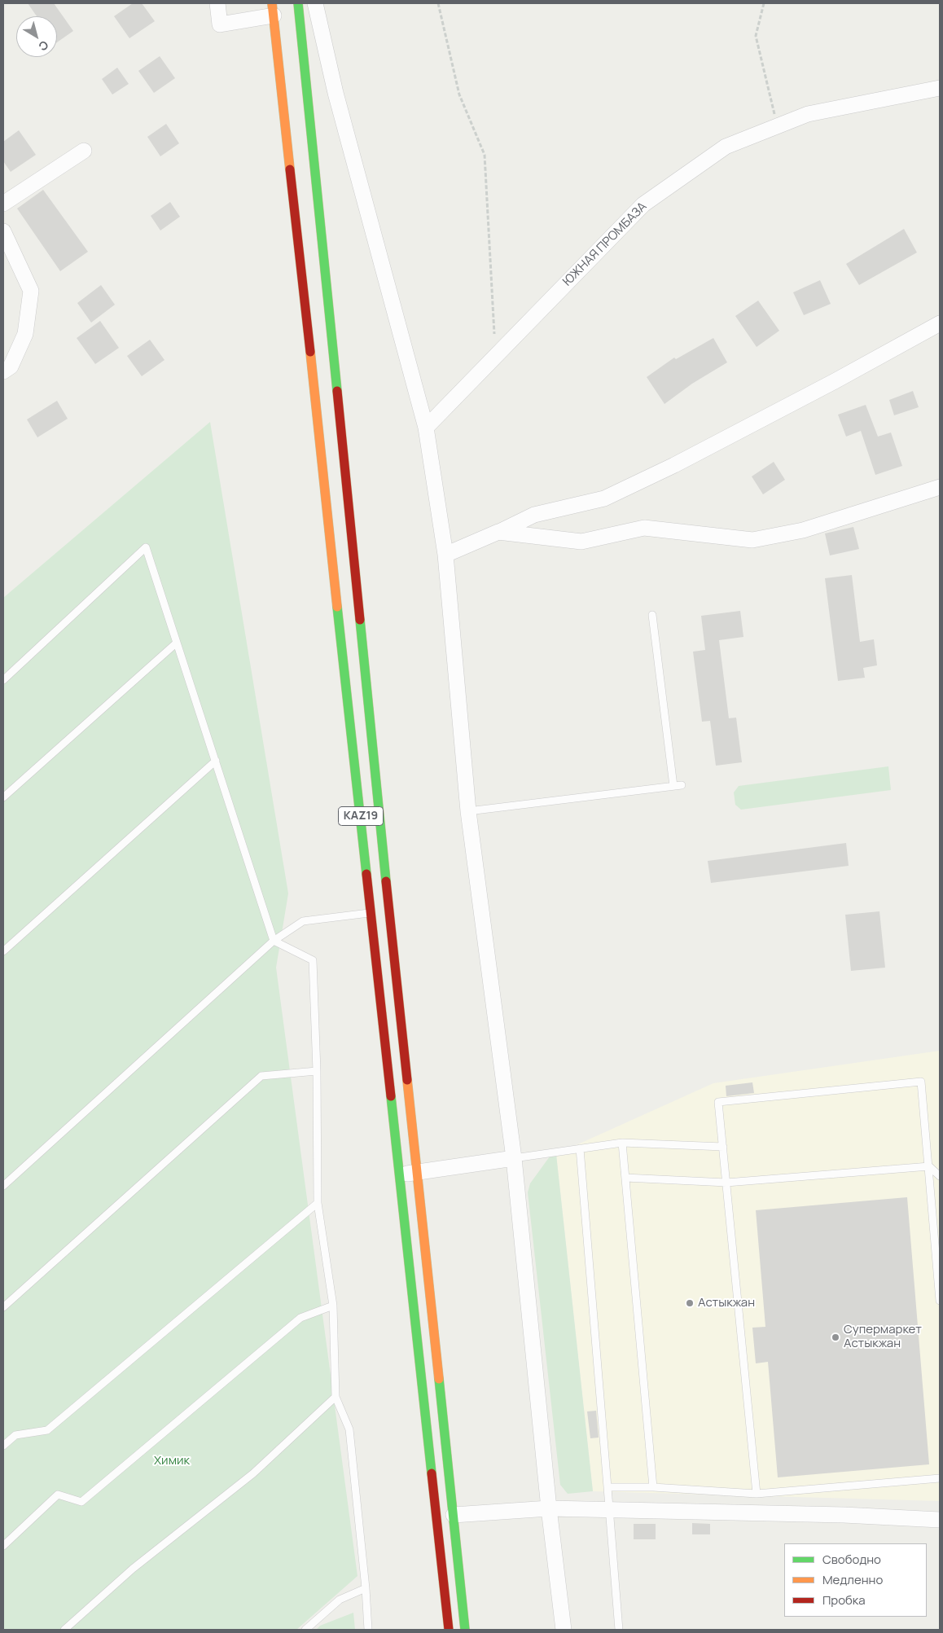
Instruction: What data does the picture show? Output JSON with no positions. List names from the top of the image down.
{
  "streets": {
    "highway": ["KAZ19"],
    "street": ["ЮЖНАЯ ПРОМБАЗА"]
  },
  "parks": ["Химик"],
  "places": ["Астыкжан", "Супермаркет Астыкжан"],
  "legend": ["Свободно", "Медленно", "Пробка"],
  "north": "bottom right"
}
